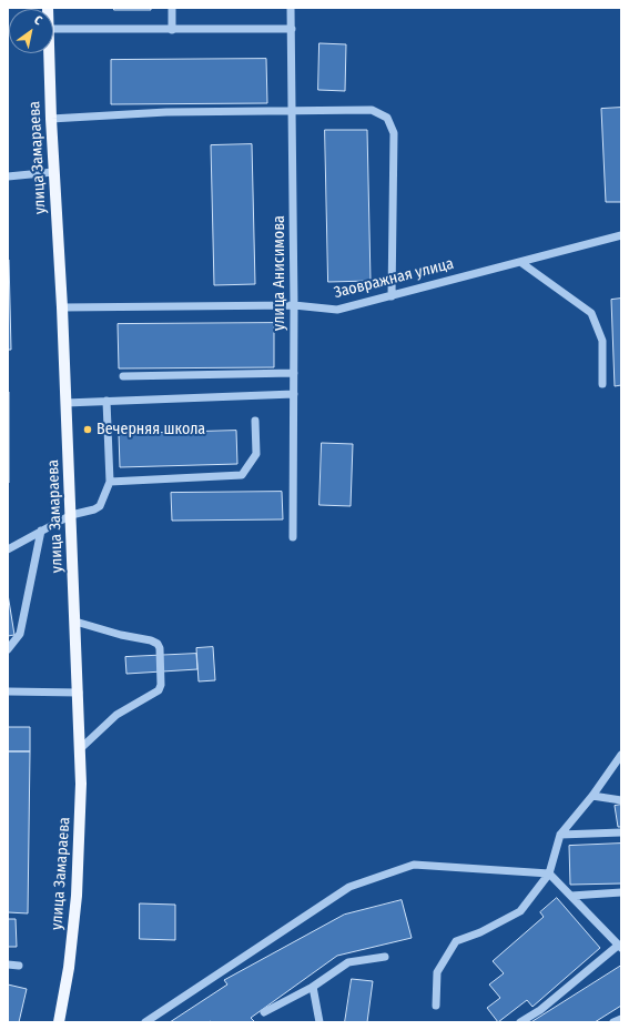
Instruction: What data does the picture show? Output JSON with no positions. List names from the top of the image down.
{
  "streets": {
    "main road": ["улица Замараева"],
    "street": ["улица Анисимова", "Заовражная улица"]
  },
  "crossings": [
    ["улица Замараева", "Заовражная улица"],
    ["улица Анисимова", "Заовражная улица"]
  ],
  "places": ["Вечерняя школа"],
  "north": "top right"
}
